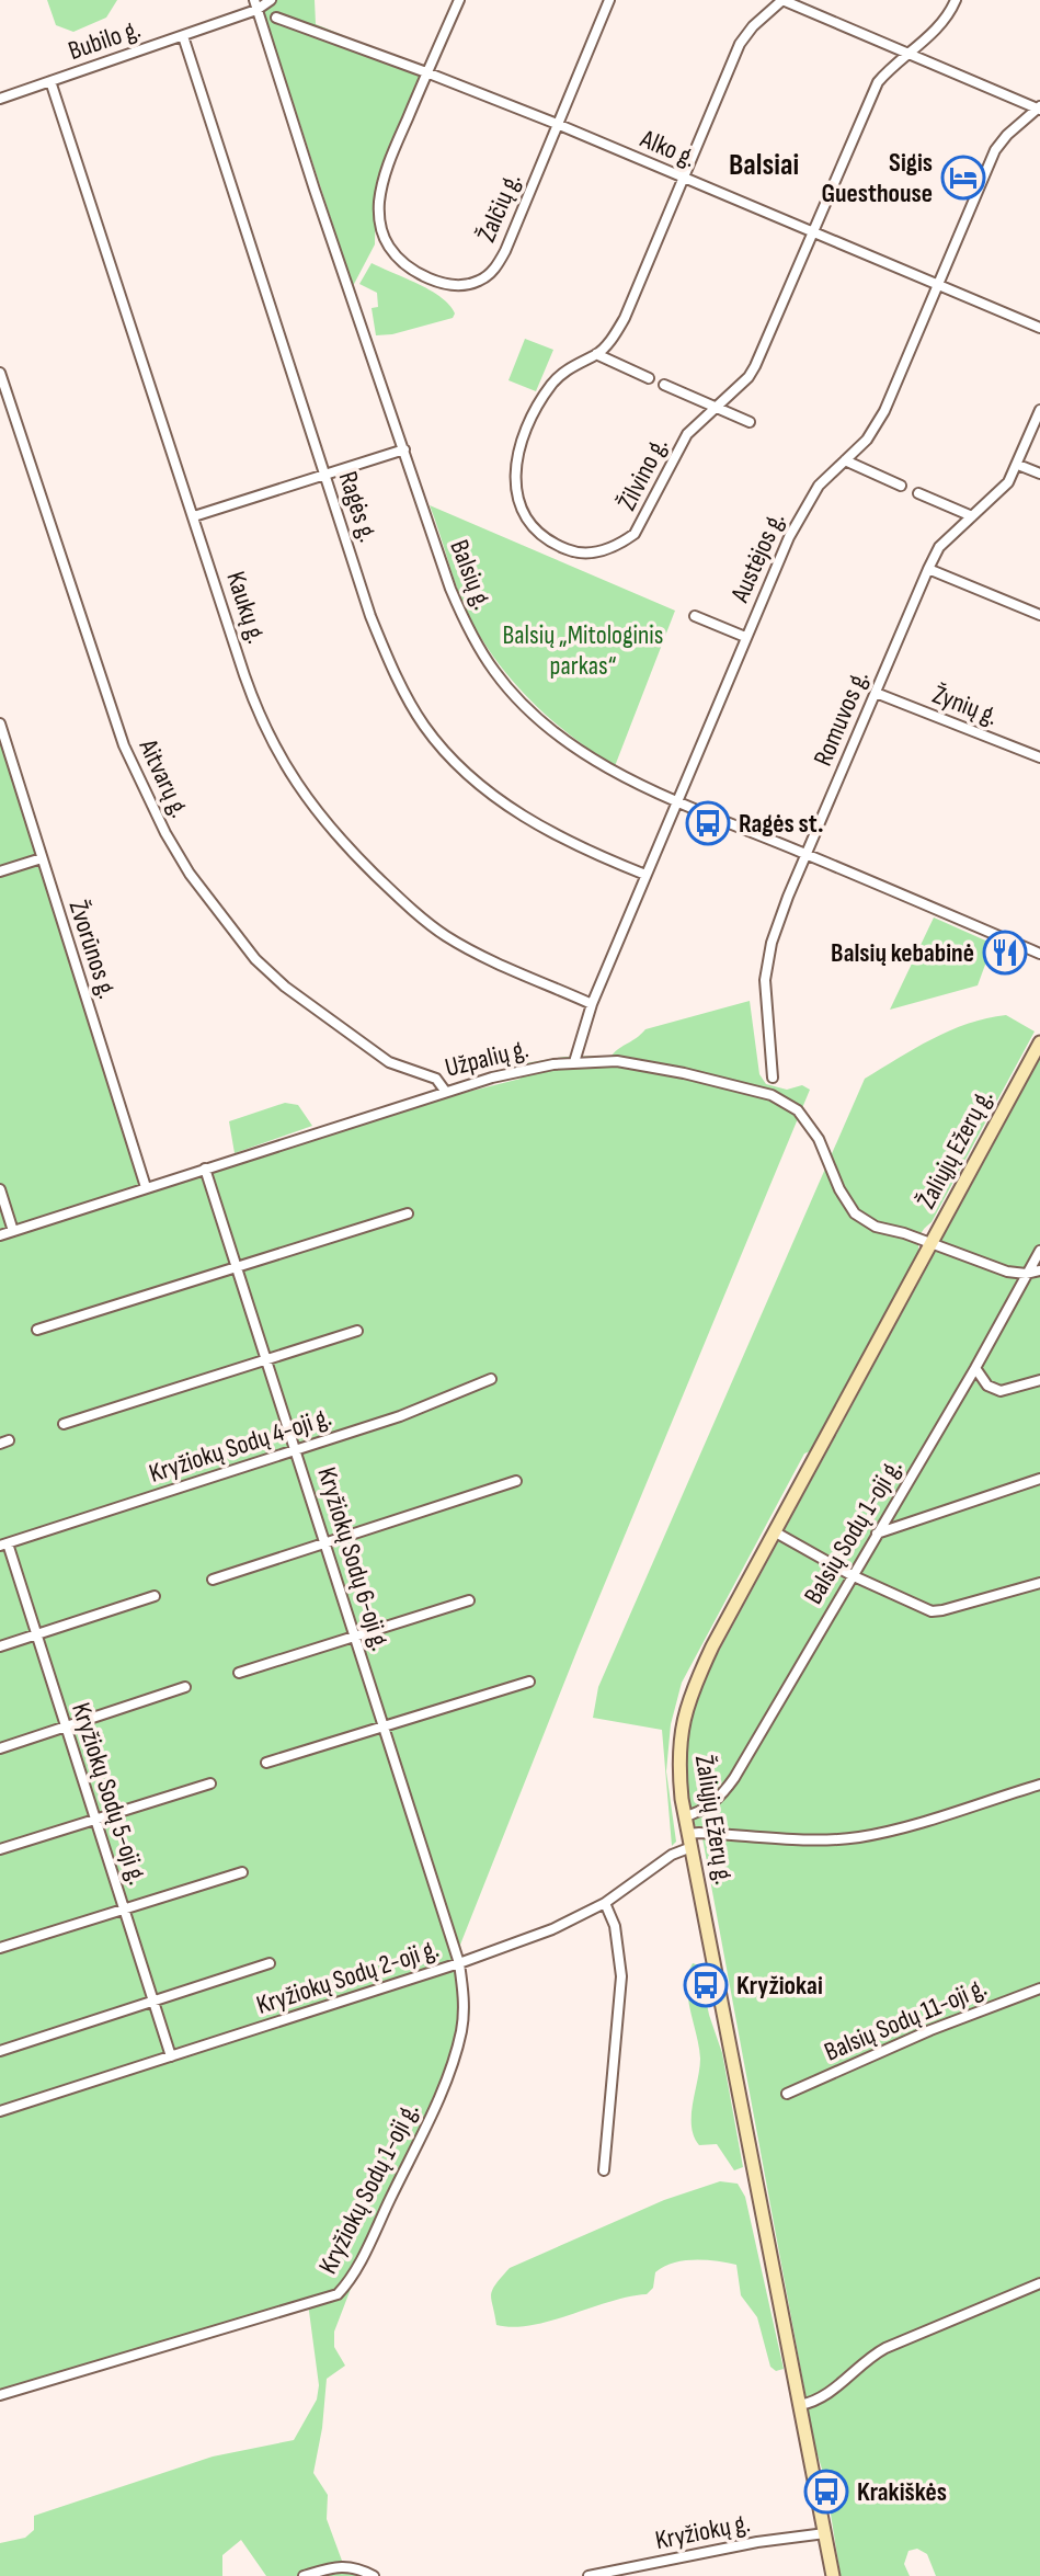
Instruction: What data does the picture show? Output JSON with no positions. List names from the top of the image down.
{
  "streets": {
    "main road": ["Žaliųjų Ežerų g."],
    "street": [
      "Bubilo g.",
      "Alko g.",
      "Žalčių g.",
      "Žilvino g.",
      "Ragės g.",
      "Austėjos g.",
      "Balsių g.",
      "Kaukų g.",
      "Žynių g.",
      "Romuvos g.",
      "Aitvarų g.",
      "Žvorūnos g.",
      "Užpalių g.",
      "Kryžiokų Sodų 4-oji g.",
      "Balsių Sodų 1-oji g.",
      "Kryžiokų Sodų 6-oji g.",
      "Kryžiokų Sodų 5-oji g.",
      "Kryžiokų Sodų 2-oji g.",
      "Balsių Sodų 11-oji g.",
      "Kryžiokų Sodų 1-oji g.",
      "Kryžiokų g."
    ]
  },
  "crossings": [
    ["Bubilo g.", "Ragės g."],
    ["Bubilo g.", "Balsių g."],
    ["Bubilo g.", "Kaukų g."],
    ["Alko g.", "Žalčių g."],
    ["Alko g.", "Žilvino g."],
    ["Alko g.", "Austėjos g."],
    ["Ragės g.", "Austėjos g."],
    ["Austėjos g.", "Balsių g."],
    ["Austėjos g.", "Kaukų g."],
    ["Austėjos g.", "Užpalių g."],
    ["Balsių g.", "Romuvos g."],
    ["Žynių g.", "Romuvos g."],
    ["Aitvarų g.", "Užpalių g."],
    ["Žvorūnos g.", "Užpalių g."],
    ["Užpalių g.", "Žaliųjų Ežerų g."],
    ["Užpalių g.", "Balsių Sodų 1-oji g."],
    ["Užpalių g.", "Kryžiokų Sodų 6-oji g."],
    ["Žaliųjų Ežerų g.", "Balsių Sodų 1-oji g."],
    ["Žaliųjų Ežerų g.", "Kryžiokų Sodų 2-oji g."],
    ["Žaliųjų Ežerų g.", "Kryžiokų g."],
    ["Kryžiokų Sodų 4-oji g.", "Kryžiokų Sodų 6-oji g."],
    ["Kryžiokų Sodų 4-oji g.", "Kryžiokų Sodų 5-oji g."],
    ["Kryžiokų Sodų 6-oji g.", "Kryžiokų Sodų 2-oji g."],
    ["Kryžiokų Sodų 6-oji g.", "Kryžiokų Sodų 1-oji g."],
    ["Kryžiokų Sodų 5-oji g.", "Kryžiokų Sodų 2-oji g."],
    ["Kryžiokų Sodų 2-oji g.", "Kryžiokų Sodų 1-oji g."]
  ],
  "districts": ["Balsiai"],
  "parks": ["Balsių „Mitologinis parkas“"],
  "places": {
    "hotel": ["Sigis Guesthouse"],
    "bus stop": ["Ragės st.", "Kryžiokai", "Krakiškės"],
    "restaurant": ["Balsių kebabinė"]
  }
}
